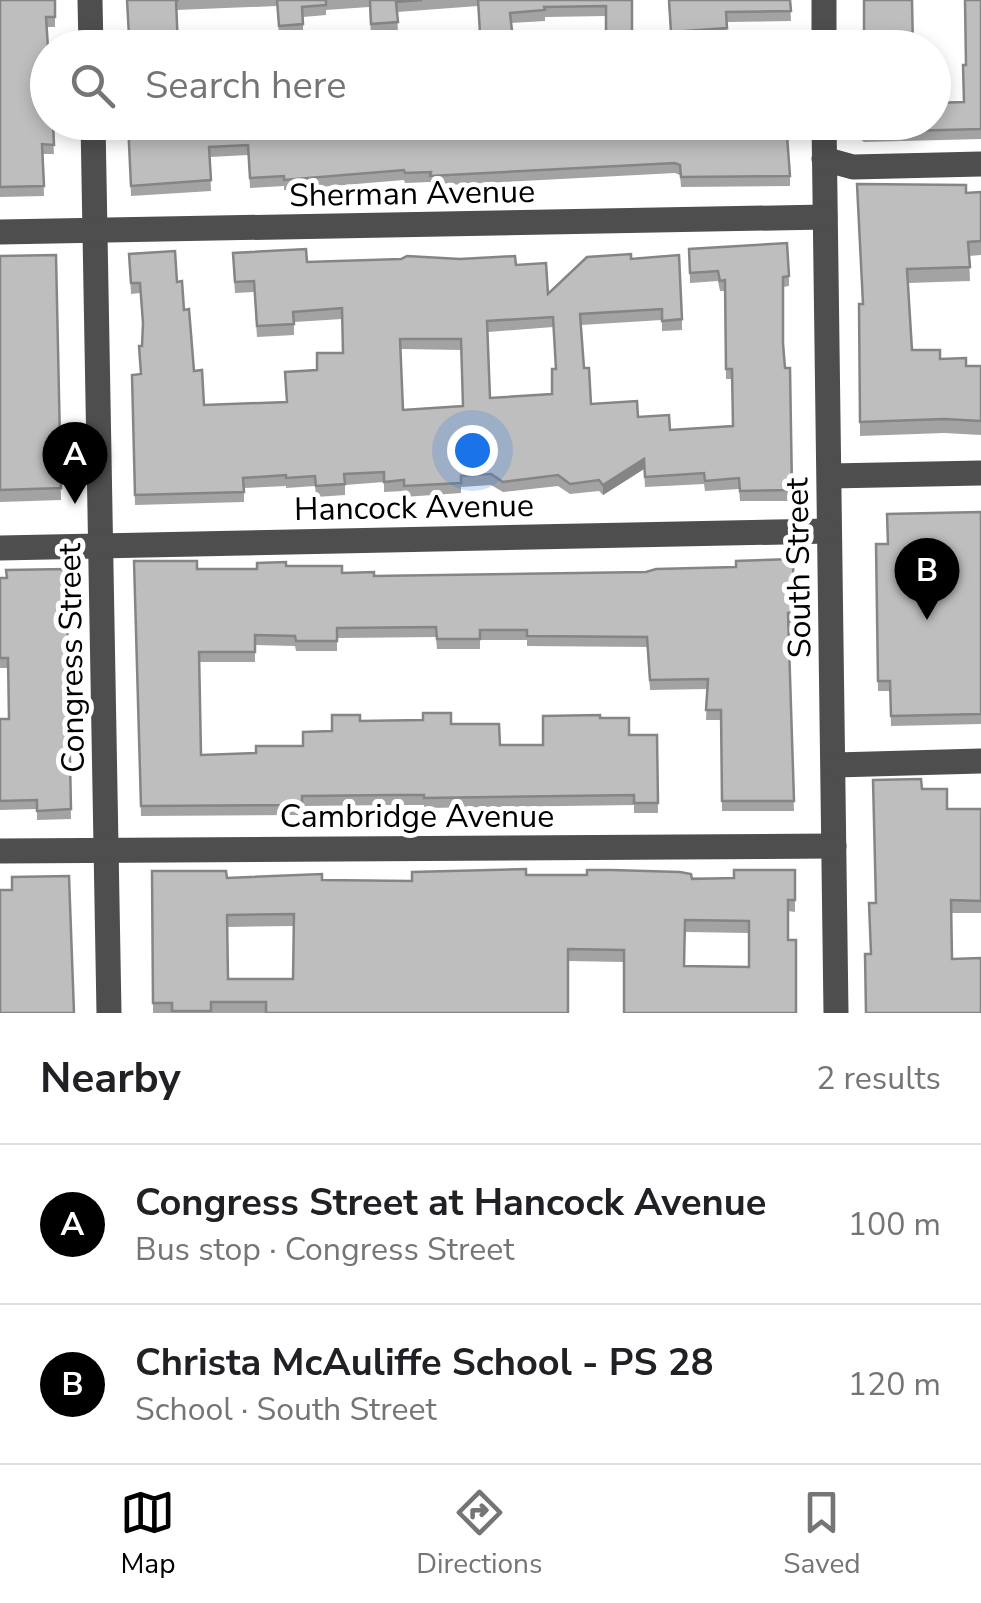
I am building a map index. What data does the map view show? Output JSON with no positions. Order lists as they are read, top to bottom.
{
  "streets": {
    "street": [
      "Sherman Avenue",
      "Hancock Avenue",
      "South Street",
      "Congress Street",
      "Cambridge Avenue"
    ]
  },
  "crossings": [
    ["Sherman Avenue", "South Street"],
    ["Sherman Avenue", "Congress Street"],
    ["Hancock Avenue", "South Street"],
    ["Hancock Avenue", "Congress Street"],
    ["South Street", "Cambridge Avenue"],
    ["Congress Street", "Cambridge Avenue"]
  ],
  "page": {
    "search": "Search here",
    "pins": ["A", "B"],
    "heading": ["Nearby", "2 results"],
    "list": [
      {
        "mark": "A",
        "name": "Congress Street at Hancock Avenue",
        "note": "Bus stop · Congress Street",
        "value": "100 m"
      },
      {
        "mark": "B",
        "name": "Christa McAuliffe School - PS 28",
        "note": "School · South Street",
        "value": "120 m"
      }
    ],
    "nav": ["Map", "Directions", "Saved"]
  }
}
